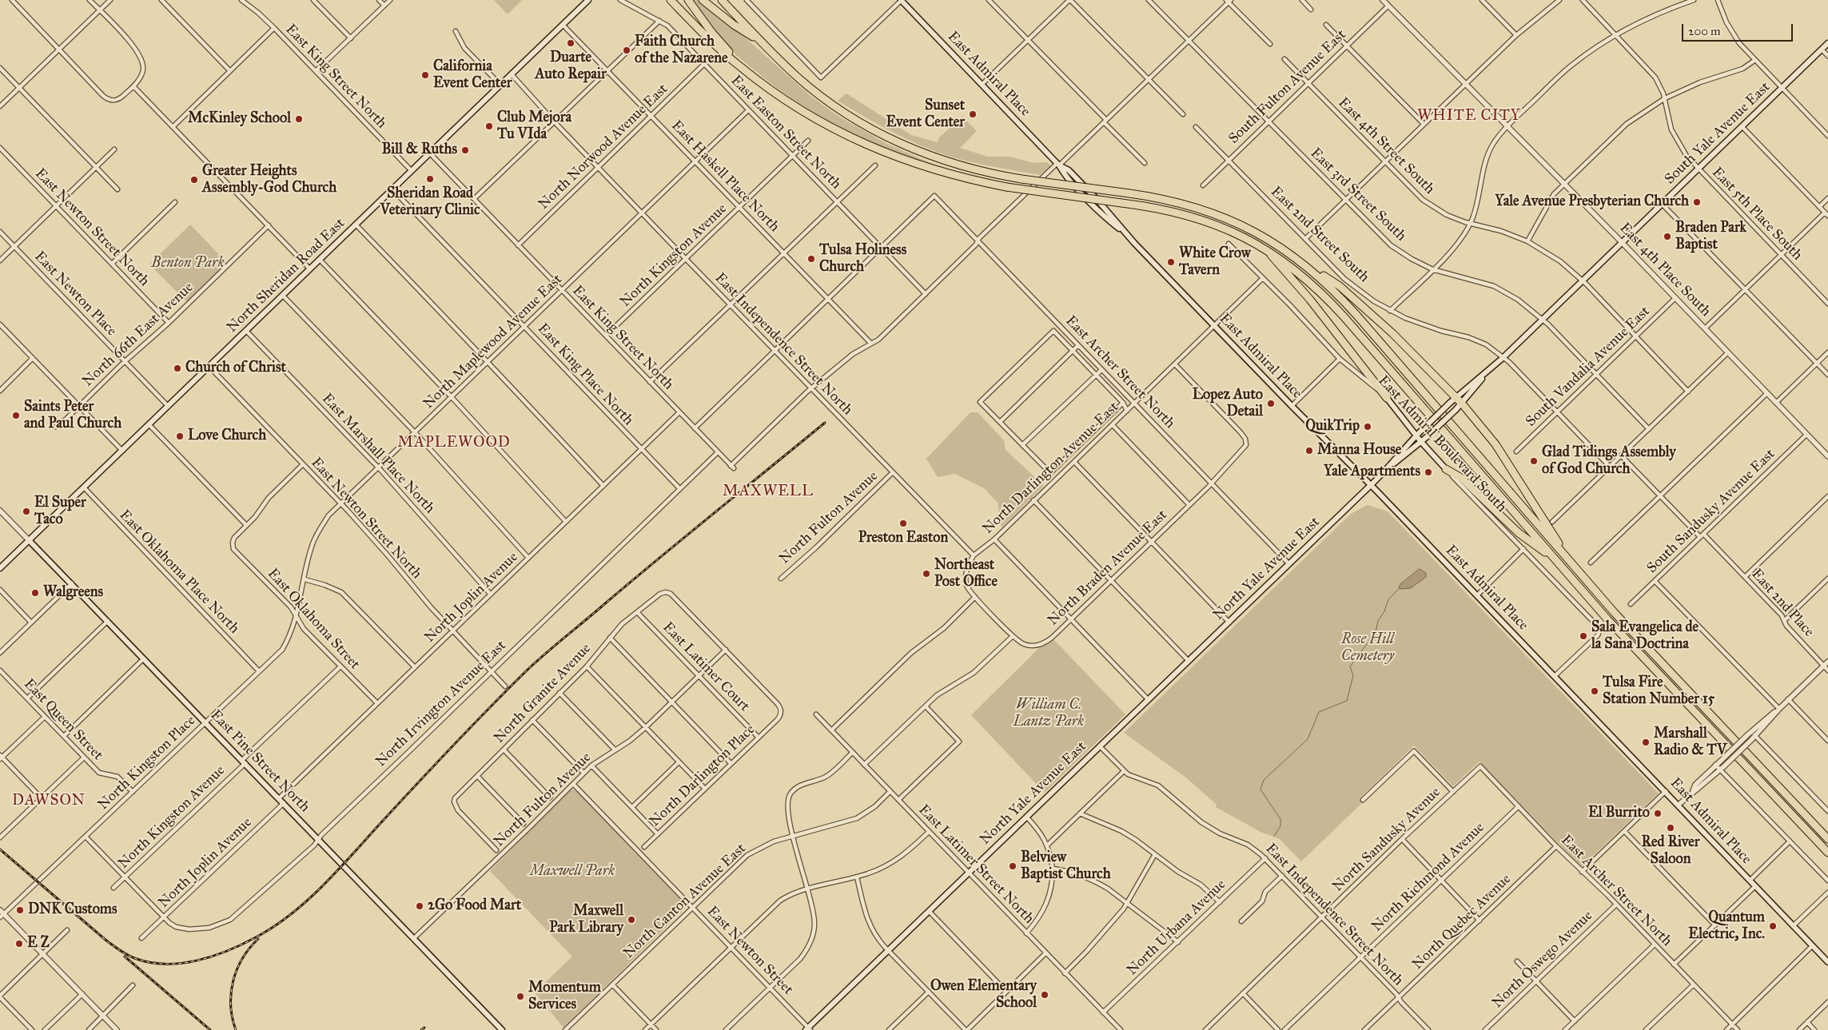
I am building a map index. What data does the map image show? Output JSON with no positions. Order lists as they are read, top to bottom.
{
  "streets": {
    "main road": [
      "East Admiral Place",
      "South Yale Avenue East",
      "North Sheridan Road East",
      "East Admiral Boulevard South",
      "North Yale Avenue East",
      "East Pine Street North"
    ],
    "street": [
      "East King Street North",
      "South Fulton Avenue East",
      "East Easton Street North",
      "East 4th Street South",
      "North Norwood Avenue East",
      "East Haskell Place North",
      "East 3rd Street South",
      "East 5th Place South",
      "East Newton Street North",
      "East 2nd Street South",
      "North Kingston Avenue",
      "East 4th Place South",
      "East Newton Place",
      "North 66th East Avenue",
      "North Maplewood Avenue East",
      "East Independence Street North",
      "South Vandalia Avenue East",
      "East Archer Street North",
      "East King Place North",
      "East Marshall Place North",
      "North Darlington Avenue East",
      "South Sandusky Avenue East",
      "North Fulton Avenue",
      "North Braden Avenue East",
      "East Oklahoma Place North",
      "North Joplin Avenue",
      "East 2nd Place",
      "East Oklahoma Street",
      "East Latimer Court",
      "North Granite Avenue",
      "North Irvington Avenue East",
      "East Queen Street",
      "North Kingston Place",
      "North Darlington Place",
      "North Sandusky Avenue",
      "East Latimer Street North",
      "North Richmond Avenue",
      "North Canton Avenue East",
      "North Quebec Avenue",
      "North Urbana Avenue",
      "East Newton Street",
      "North Oswego Avenue"
    ]
  },
  "crossings": [
    ["East Admiral Place", "East Admiral Boulevard South"],
    ["East Admiral Place", "North Darlington Avenue East"],
    ["East Admiral Place", "North Yale Avenue East"],
    ["East King Street North", "North Norwood Avenue East"],
    ["East King Street North", "North Kingston Avenue"],
    ["East King Street North", "North Sheridan Road East"],
    ["East King Street North", "North Maplewood Avenue East"],
    ["East King Street North", "East Independence Street North"],
    ["East King Street North", "North Joplin Avenue"],
    ["East King Street North", "North Irvington Avenue East"],
    ["South Fulton Avenue East", "East 4th Street South"],
    ["South Fulton Avenue East", "East 3rd Street South"],
    ["South Fulton Avenue East", "East 2nd Street South"],
    ["South Fulton Avenue East", "East 4th Place South"],
    ["East Easton Street North", "North Norwood Avenue East"],
    ["East Easton Street North", "North Kingston Avenue"],
    ["East Easton Street North", "North Maplewood Avenue East"],
    ["East Easton Street North", "East Archer Street North"],
    ["South Yale Avenue East", "East 4th Street South"],
    ["South Yale Avenue East", "East 3rd Street South"],
    ["South Yale Avenue East", "East 5th Place South"],
    ["South Yale Avenue East", "East 2nd Street South"],
    ["South Yale Avenue East", "East 4th Place South"],
    ["South Yale Avenue East", "East Admiral Boulevard South"],
    ["South Yale Avenue East", "North Yale Avenue East"],
    ["East 4th Street South", "South Vandalia Avenue East"],
    ["North Norwood Avenue East", "East Haskell Place North"],
    ["North Norwood Avenue East", "East Independence Street North"],
    ["East Haskell Place North", "North Kingston Avenue"],
    ["East Haskell Place North", "North Sheridan Road East"],
    ["East Haskell Place North", "North Maplewood Avenue East"],
    ["East 3rd Street South", "South Vandalia Avenue East"],
    ["East Newton Street North", "North Sheridan Road East"],
    ["East Newton Street North", "North 66th East Avenue"],
    ["East Newton Street North", "North Maplewood Avenue East"],
    ["East Newton Street North", "North Joplin Avenue"],
    ["East Newton Street North", "North Irvington Avenue East"],
    ["East 2nd Street South", "South Vandalia Avenue East"],
    ["North Kingston Avenue", "East Independence Street North"],
    ["North Kingston Avenue", "East Oklahoma Street"],
    ["North Kingston Avenue", "North Irvington Avenue East"],
    ["North Kingston Avenue", "East Pine Street North"],
    ["East 4th Place South", "South Vandalia Avenue East"],
    ["East 4th Place South", "South Sandusky Avenue East"],
    ["North Sheridan Road East", "East Newton Place"],
    ["North Sheridan Road East", "East Independence Street North"],
    ["North Sheridan Road East", "East King Place North"],
    ["North Sheridan Road East", "East Marshall Place North"],
    ["North Sheridan Road East", "East Oklahoma Place North"],
    ["North Sheridan Road East", "East Pine Street North"],
    ["East Newton Place", "North 66th East Avenue"],
    ["North Maplewood Avenue East", "East Independence Street North"],
    ["North Maplewood Avenue East", "East King Place North"],
    ["North Maplewood Avenue East", "East Marshall Place North"],
    ["North Maplewood Avenue East", "East Oklahoma Street"],
    ["North Maplewood Avenue East", "North Kingston Place"],
    ["East Independence Street North", "North Darlington Avenue East"],
    ["East Independence Street North", "North Fulton Avenue"],
    ["East Independence Street North", "North Yale Avenue East"],
    ["East Independence Street North", "North Sandusky Avenue"],
    ["East Independence Street North", "North Richmond Avenue"],
    ["East Independence Street North", "North Quebec Avenue"],
    ["East Independence Street North", "North Urbana Avenue"],
    ["East Archer Street North", "North Darlington Avenue East"],
    ["East Archer Street North", "North Braden Avenue East"],
    ["East Archer Street North", "North Yale Avenue East"],
    ["East Archer Street North", "North Sandusky Avenue"],
    ["East Archer Street North", "North Richmond Avenue"],
    ["East Archer Street North", "North Quebec Avenue"],
    ["East Archer Street North", "North Oswego Avenue"],
    ["East King Place North", "North Joplin Avenue"],
    ["East King Place North", "North Irvington Avenue East"],
    ["East Admiral Boulevard South", "North Darlington Avenue East"],
    ["East Marshall Place North", "North Joplin Avenue"],
    ["North Darlington Avenue East", "North Braden Avenue East"],
    ["South Sandusky Avenue East", "East 2nd Place"],
    ["North Fulton Avenue", "East Latimer Court"],
    ["North Fulton Avenue", "North Granite Avenue"],
    ["North Fulton Avenue", "East Pine Street North"],
    ["North Fulton Avenue", "North Darlington Place"],
    ["North Fulton Avenue", "East Newton Street"],
    ["North Yale Avenue East", "East Latimer Street North"],
    ["North Yale Avenue East", "East Newton Street"],
    ["East Oklahoma Place North", "North Kingston Place"],
    ["North Joplin Avenue", "East Oklahoma Street"],
    ["North Joplin Avenue", "North Irvington Avenue East"],
    ["North Joplin Avenue", "East Pine Street North"],
    ["East Oklahoma Street", "North Kingston Place"],
    ["East Latimer Court", "North Granite Avenue"],
    ["East Latimer Court", "North Darlington Place"],
    ["North Granite Avenue", "North Darlington Place"],
    ["North Irvington Avenue East", "East Pine Street North"],
    ["North Irvington Avenue East", "North Kingston Place"],
    ["East Queen Street", "North Kingston Place"],
    ["East Pine Street North", "North Kingston Place"],
    ["East Latimer Street North", "North Urbana Avenue"],
    ["North Canton Avenue East", "East Newton Street"]
  ],
  "districts": [
    "WHITE CITY",
    "MAPLEWOOD",
    "MAXWELL",
    "DAWSON"
  ],
  "parks": [
    "Benton Park",
    "Rose Hill Cemetery",
    "William C. Lantz Park",
    "Maxwell Park"
  ],
  "places": [
    "Duarte Auto Repair",
    "Faith Church of the Nazarene",
    "California Event Center",
    "Sunset Event Center",
    "McKinley School",
    "Club Mejora Tu VIda",
    "Bill & Ruths",
    "Sheridan Road Veterinary Clinic",
    "Greater Heights Assembly-God Church",
    "Yale Avenue Presbyterian Church",
    "Braden Park Baptist",
    "Tulsa Holiness Church",
    "White Crow Tavern",
    "Church of Christ",
    "Lopez Auto Detail",
    "Saints Peter and Paul Church",
    "QuikTrip",
    "Love Church",
    "Manna House",
    "Glad Tidings Assembly of God Church",
    "Yale Apartments",
    "El Super Taco",
    "Preston Easton",
    "Northeast Post Office",
    "Walgreens",
    "Sala Evangelica de la Sana Doctrina",
    "Tulsa Fire Station Number 15",
    "Marshall Radio & TV",
    "El Burrito",
    "Red River Saloon",
    "Belview Baptist Church",
    "2Go Food Mart",
    "DNK Customs",
    "Maxwell Park Library",
    "Quantum Electric, Inc.",
    "E Z",
    "Owen Elementary School",
    "Momentum Services"
  ],
  "scale_bar": "200 m"
}
